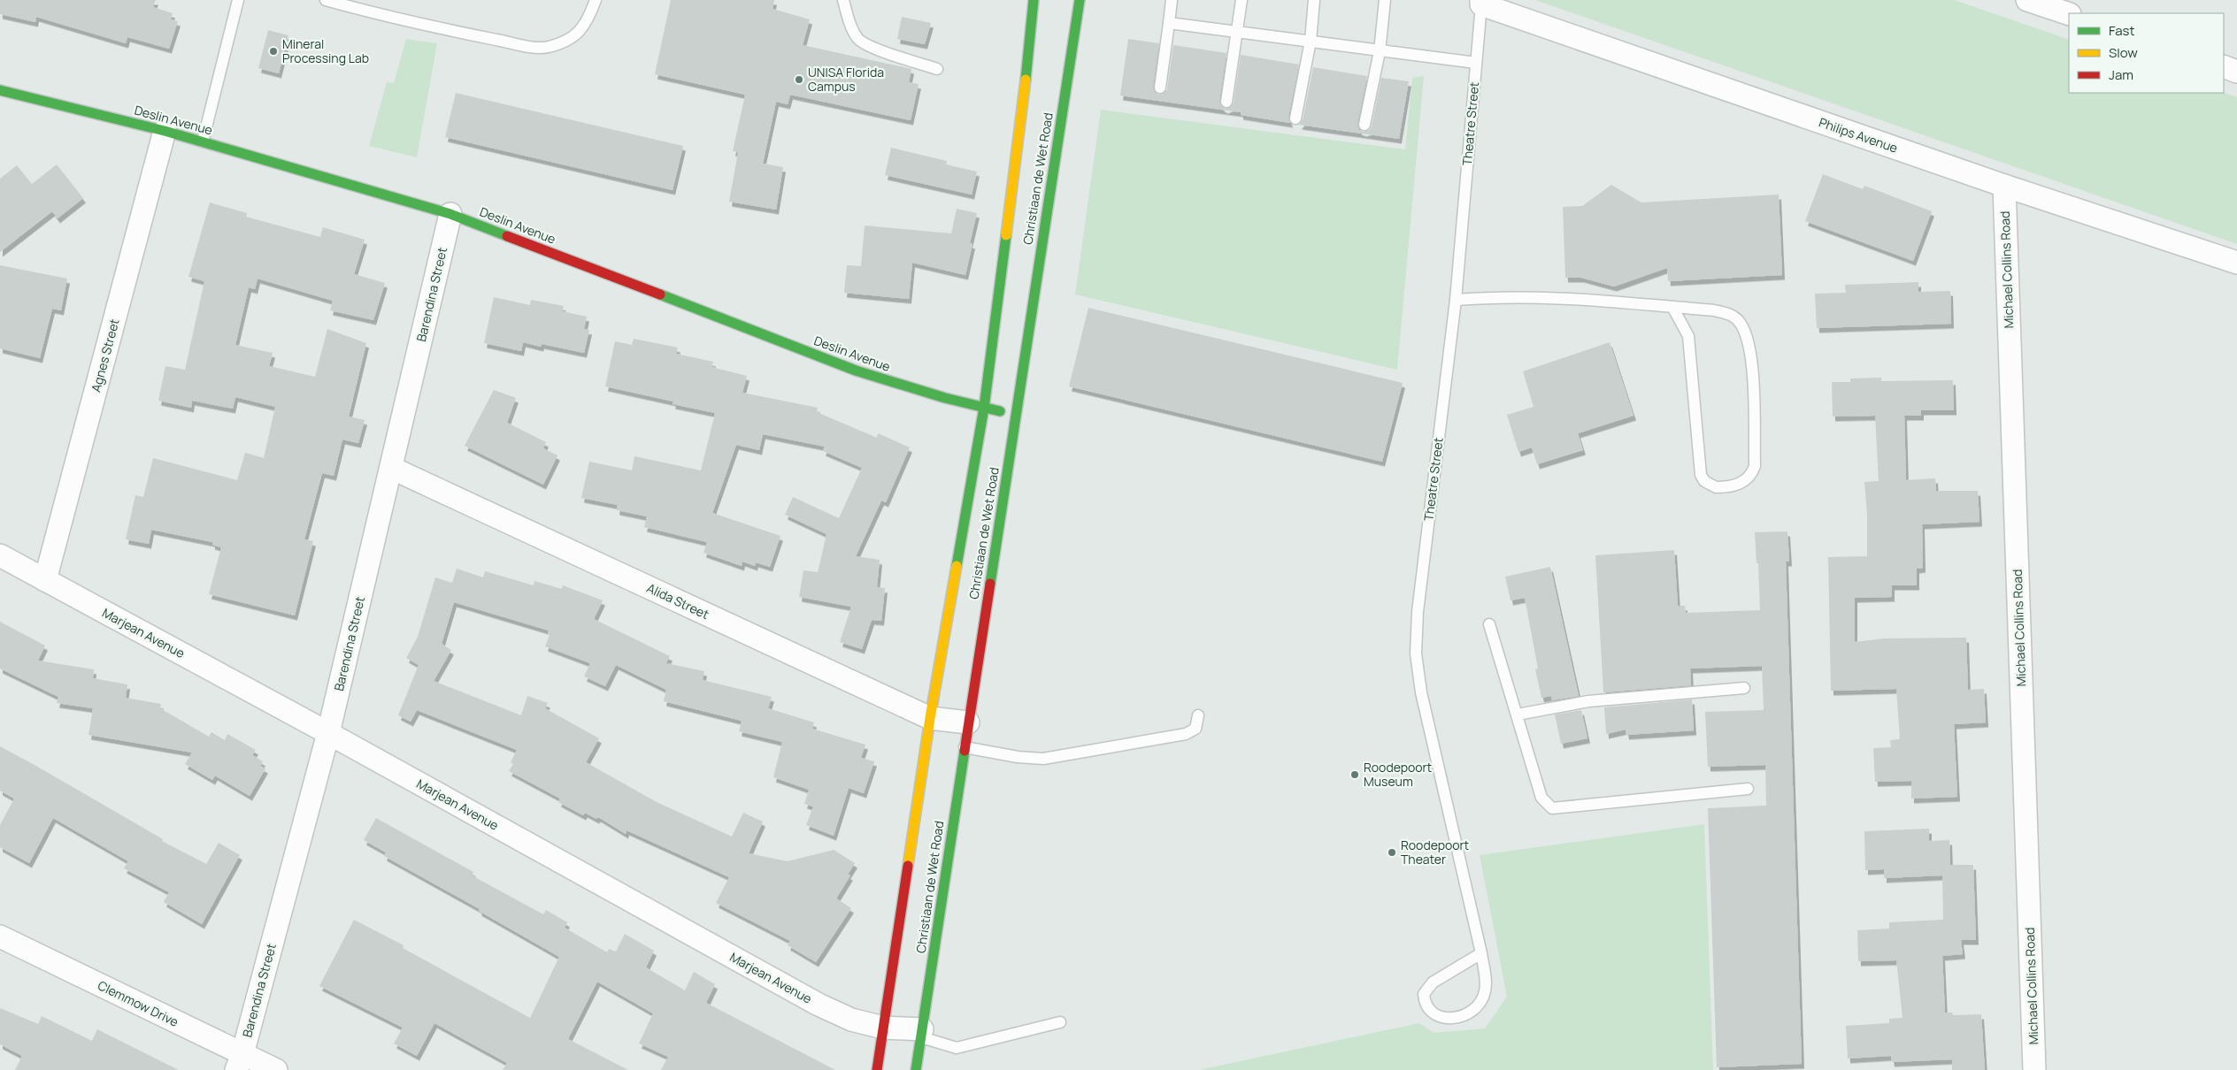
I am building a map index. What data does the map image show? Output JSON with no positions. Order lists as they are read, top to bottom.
{
  "streets": {
    "main road": ["Deslin Avenue", "Christiaan de Wet Road"],
    "street": [
      "Philips Avenue",
      "Michael Collins Road",
      "Barendina Street",
      "Agnes Street",
      "Alida Street",
      "Marjean Avenue",
      "Clemmow Drive"
    ],
    "lane": ["Theatre Street"]
  },
  "crossings": [
    ["Deslin Avenue", "Christiaan de Wet Road"],
    ["Deslin Avenue", "Barendina Street"],
    ["Deslin Avenue", "Agnes Street"],
    ["Theatre Street", "Philips Avenue"],
    ["Philips Avenue", "Michael Collins Road"],
    ["Christiaan de Wet Road", "Alida Street"],
    ["Christiaan de Wet Road", "Marjean Avenue"],
    ["Barendina Street", "Alida Street"],
    ["Barendina Street", "Marjean Avenue"],
    ["Barendina Street", "Clemmow Drive"],
    ["Agnes Street", "Marjean Avenue"]
  ],
  "places": [
    "Mineral Processing Lab",
    "UNISA Florida Campus",
    "Roodepoort Museum",
    "Roodepoort Theater"
  ],
  "legend": ["Fast", "Slow", "Jam"]
}
